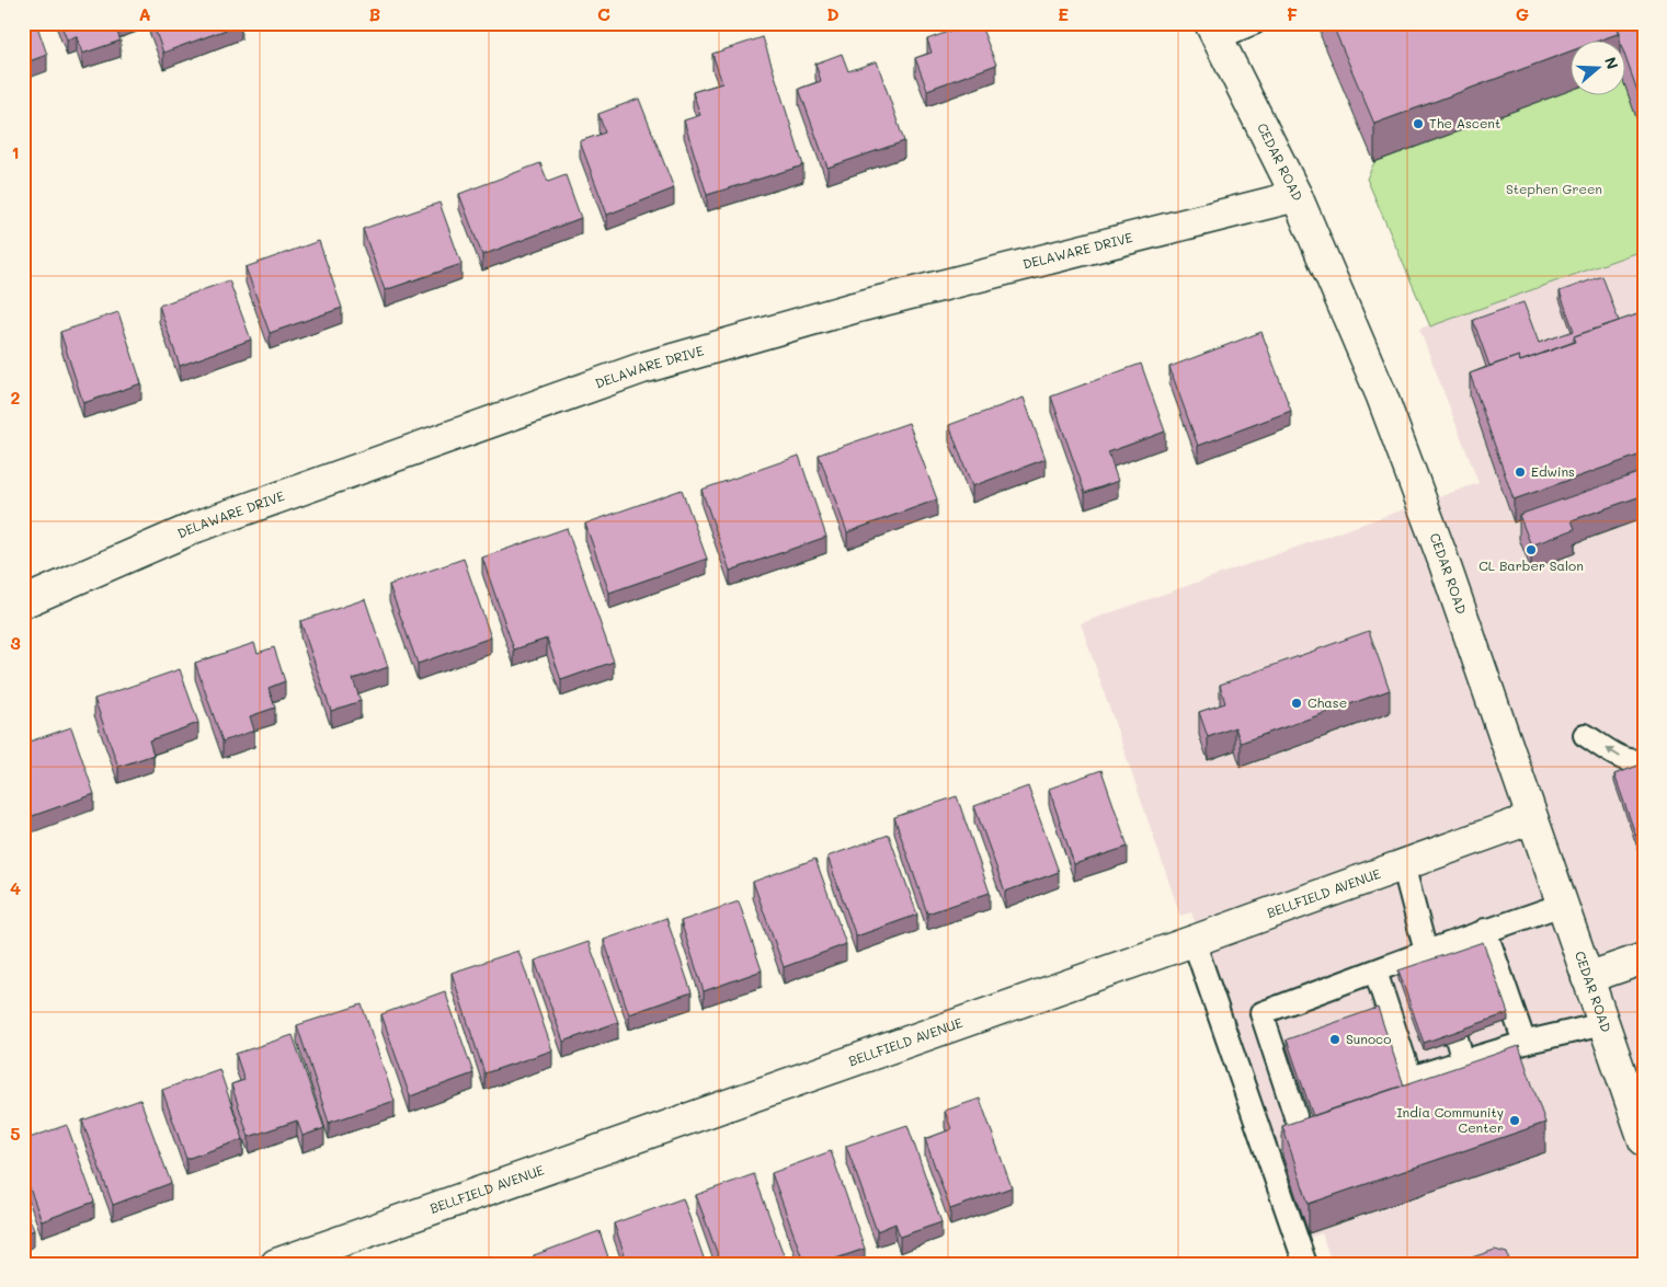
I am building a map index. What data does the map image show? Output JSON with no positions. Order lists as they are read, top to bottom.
{
  "streets": {
    "street": ["CEDAR ROAD", "DELAWARE DRIVE", "BELLFIELD AVENUE"]
  },
  "crossings": [
    ["CEDAR ROAD", "DELAWARE DRIVE"],
    ["CEDAR ROAD", "BELLFIELD AVENUE"]
  ],
  "parks": ["Stephen Green"],
  "places": [
    "The Ascent",
    "Edwins",
    "CL Barber Salon",
    "Chase",
    "Sunoco",
    "India Community Center"
  ],
  "north": "right",
  "grid": {
    "columns": [
      "A",
      "B",
      "C",
      "D",
      "E",
      "F",
      "G"
    ],
    "rows": [
      "1",
      "2",
      "3",
      "4",
      "5"
    ]
  }
}
